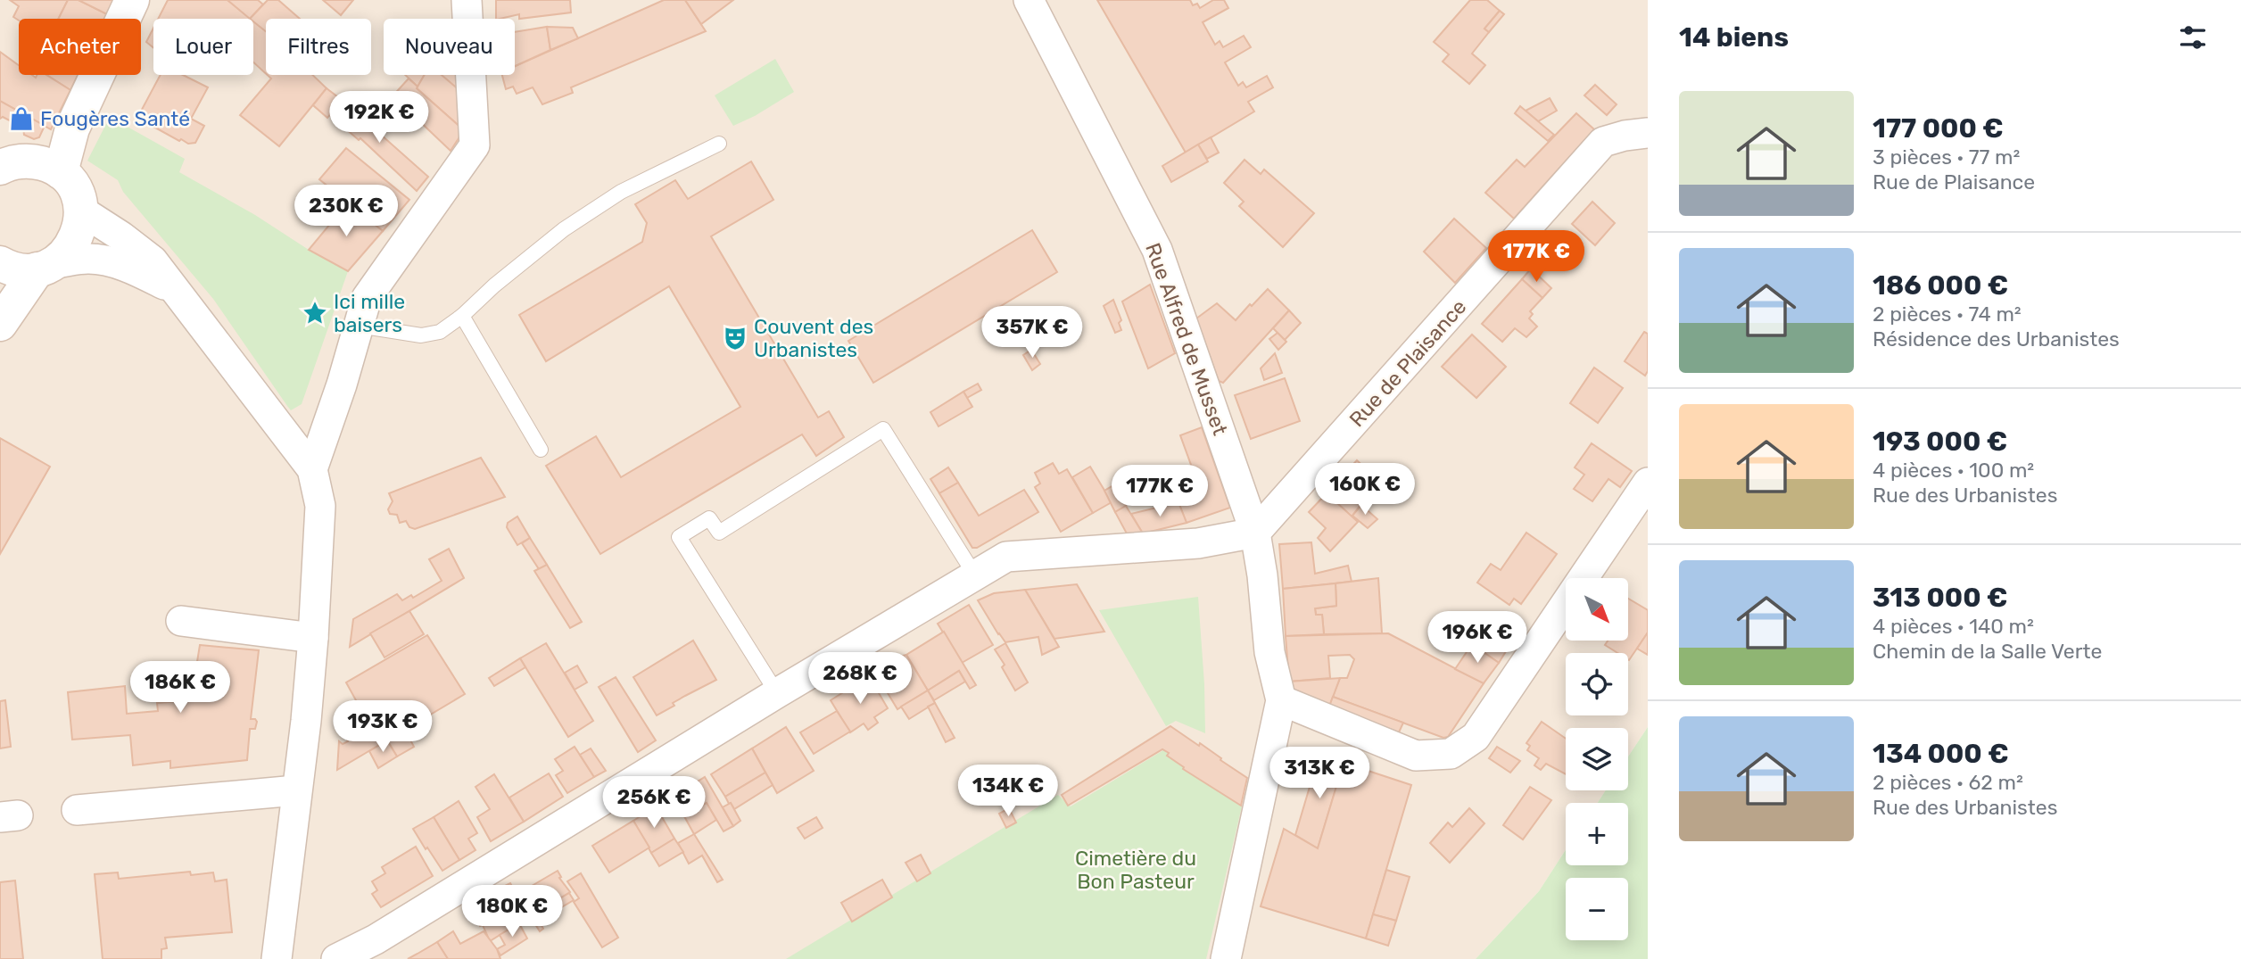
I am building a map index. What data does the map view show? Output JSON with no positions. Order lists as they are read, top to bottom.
{
  "streets": {
    "street": ["Rue Alfred de Musset", "Rue de Plaisance"]
  },
  "crossings": [
    ["Rue Alfred de Musset", "Rue de Plaisance"]
  ],
  "parks": ["Cimetière du Bon Pasteur"],
  "places": {
    "shop": ["Fougères Santé"],
    "place": ["Ici mille baisers"],
    "theatre": ["Couvent des Urbanistes"]
  },
  "north": "bottom right",
  "page": {
    "heading": "14 biens",
    "chip": [
      "Acheter",
      "Louer",
      "Filtres",
      "Nouveau"
    ],
    "list": [
      {
        "name": "177 000 €",
        "note": "3 pièces · 77 m² · Rue de Plaisance"
      },
      {
        "name": "186 000 €",
        "note": "2 pièces · 74 m² · Résidence des Urbanistes"
      },
      {
        "name": "193 000 €",
        "note": "4 pièces · 100 m² · Rue des Urbanistes"
      },
      {
        "name": "313 000 €",
        "note": "4 pièces · 140 m² · Chemin de la Salle Verte"
      },
      {
        "name": "134 000 €",
        "note": "2 pièces · 62 m² · Rue des Urbanistes"
      }
    ],
    "price": [
      "192K €",
      "230K €",
      "177K €",
      "357K €",
      "160K €",
      "177K €",
      "196K €",
      "268K €",
      "186K €",
      "193K €",
      "313K €",
      "134K €",
      "256K €",
      "180K €"
    ],
    "map_buttons": ["+", "−"]
  }
}
